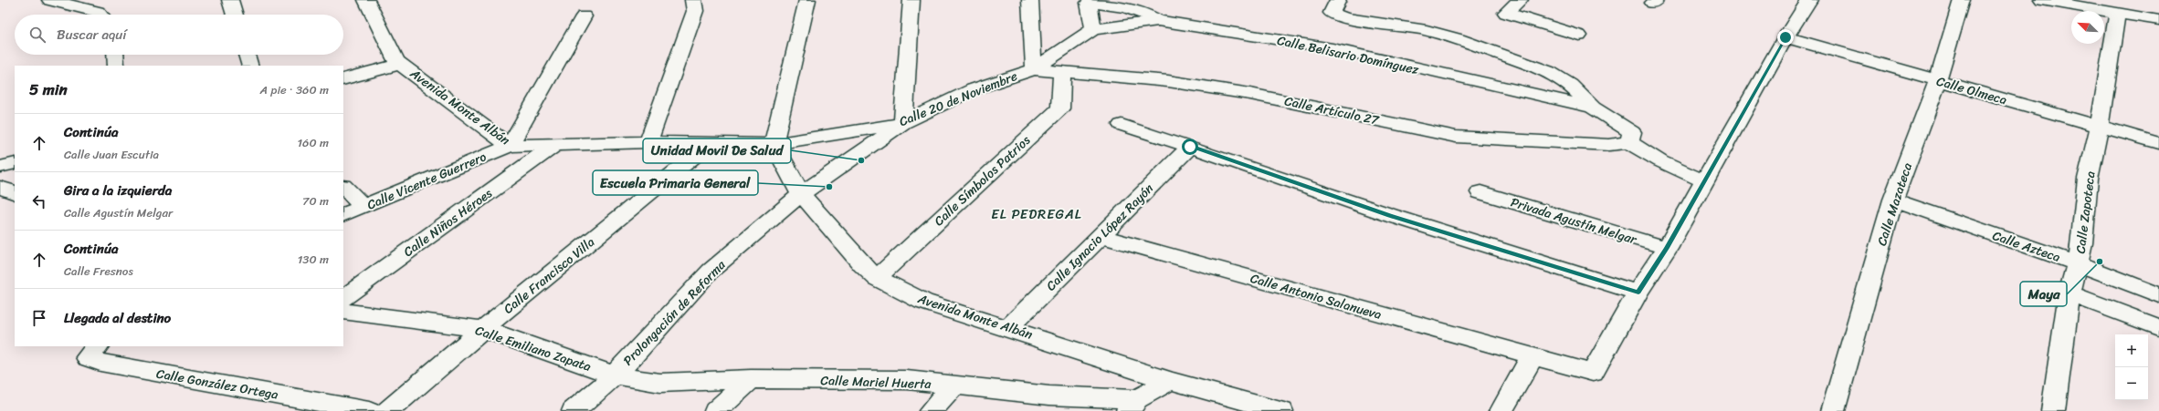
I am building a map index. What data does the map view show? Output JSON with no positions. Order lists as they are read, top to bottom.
{
  "streets": {
    "street": [
      "Calle Belisario Domínguez",
      "Calle Olmeca",
      "Calle 20 de Noviembre",
      "Avenida Monte Albán",
      "Calle Artículo 27",
      "Calle Vicente Guerrero",
      "Calle Símbolos Patrios",
      "Calle Mazateca",
      "Calle Zapoteca",
      "Privada Agustín Melgar",
      "Calle Niños Héroes",
      "Calle Ignacio López Rayón",
      "Calle Azteca",
      "Calle Francisco Villa",
      "Calle Antonio Salanueva",
      "Prolongación de Reforma",
      "Calle Emiliano Zapata",
      "Calle Mariel Huerta",
      "Calle González Ortega"
    ]
  },
  "crossings": [
    ["Calle Belisario Domínguez", "Calle 20 de Noviembre"],
    ["Calle Belisario Domínguez", "Calle Artículo 27"],
    ["Calle Olmeca", "Calle Mazateca"],
    ["Calle Olmeca", "Calle Zapoteca"],
    ["Calle 20 de Noviembre", "Avenida Monte Albán"],
    ["Calle 20 de Noviembre", "Calle Artículo 27"],
    ["Calle 20 de Noviembre", "Prolongación de Reforma"],
    ["Avenida Monte Albán", "Calle Vicente Guerrero"],
    ["Avenida Monte Albán", "Calle Símbolos Patrios"],
    ["Avenida Monte Albán", "Calle Niños Héroes"],
    ["Avenida Monte Albán", "Calle Ignacio López Rayón"],
    ["Avenida Monte Albán", "Calle Francisco Villa"],
    ["Avenida Monte Albán", "Prolongación de Reforma"],
    ["Calle Artículo 27", "Calle Símbolos Patrios"],
    ["Calle Mazateca", "Calle Azteca"],
    ["Calle Zapoteca", "Calle Azteca"],
    ["Calle Ignacio López Rayón", "Calle Antonio Salanueva"],
    ["Calle Francisco Villa", "Calle Emiliano Zapata"],
    ["Prolongación de Reforma", "Calle Emiliano Zapata"],
    ["Prolongación de Reforma", "Calle Mariel Huerta"],
    ["Calle Emiliano Zapata", "Calle Mariel Huerta"]
  ],
  "districts": ["EL PEDREGAL"],
  "places": ["Unidad Movil De Salud", "Escuela Primaria General", "Maya"],
  "north": "top left",
  "page": {
    "search": "Buscar aquí",
    "heading": ["5 min", "A pie · 360 m"],
    "list": [
      ["Continúa", "Calle Juan Escutia", "160 m"],
      ["Gira a la izquierda", "Calle Agustín Melgar", "70 m"],
      ["Continúa", "Calle Fresnos", "130 m"],
      "Llegada al destino"
    ],
    "map_buttons": ["+", "−"]
  }
}
